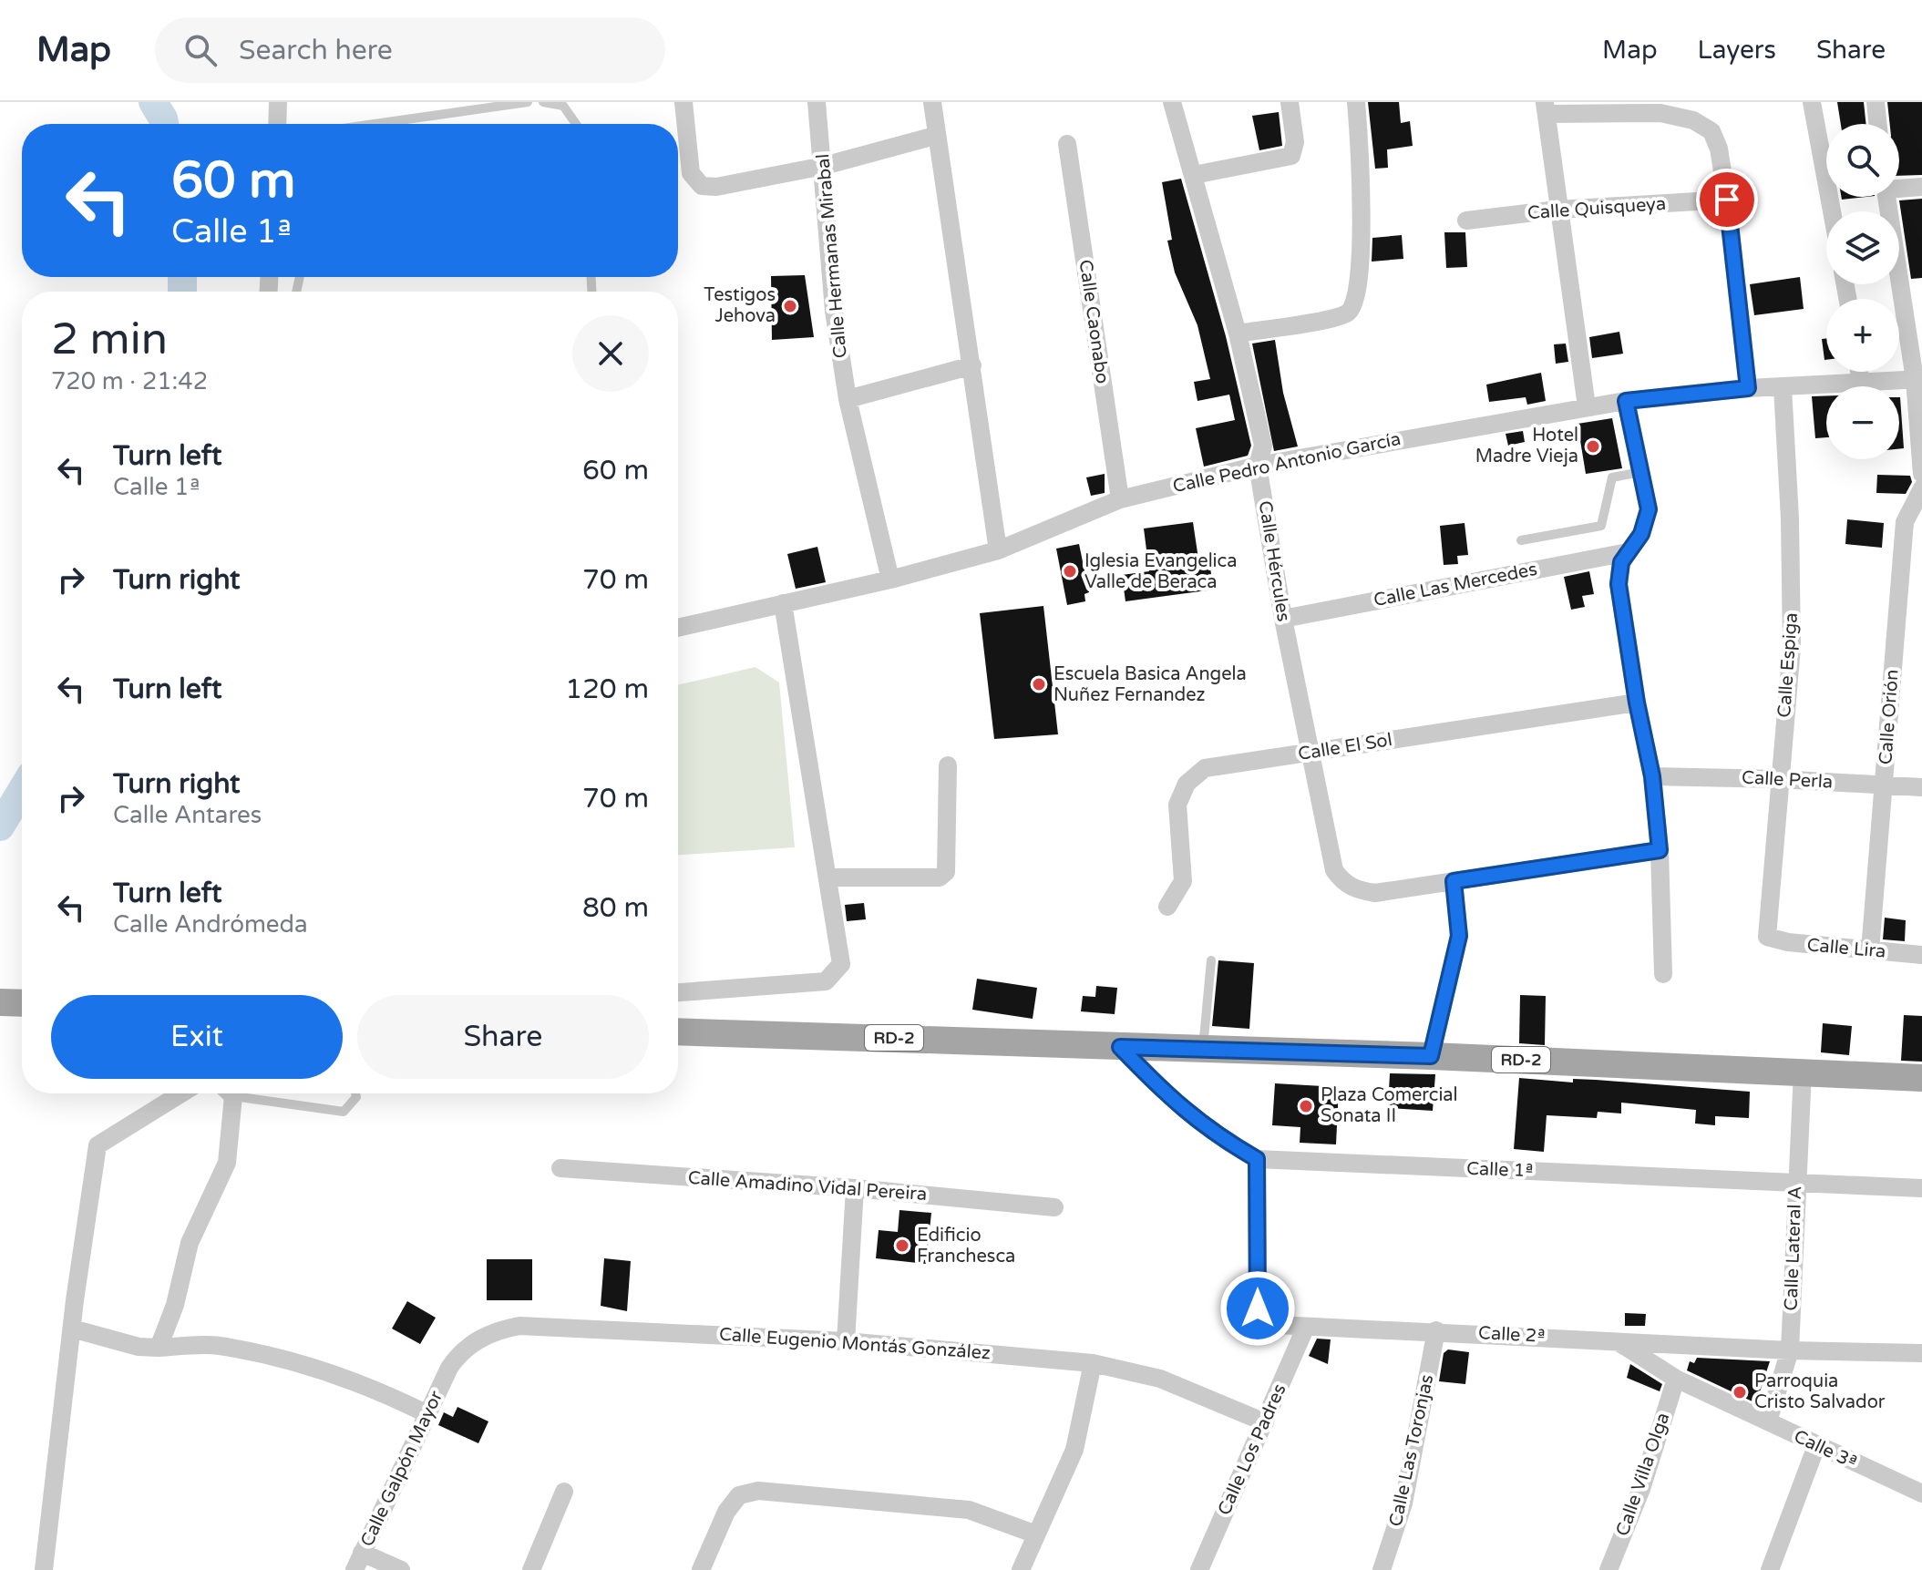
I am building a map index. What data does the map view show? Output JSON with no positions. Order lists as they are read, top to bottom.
{
  "streets": {
    "main road": ["RD-2"],
    "street": [
      "Calle Quisqueya",
      "Calle Hermanas Mirabal",
      "Calle Caonabo",
      "Calle Pedro Antonio García",
      "Calle Hércules",
      "Calle Las Mercedes",
      "Calle Espiga",
      "Calle Orión",
      "Calle El Sol",
      "Calle Perla",
      "Calle Lira",
      "Calle 1ª",
      "Calle Amadino Vidal Pereira",
      "Calle Lateral A",
      "Calle 2ª",
      "Calle Eugenio Montás González",
      "Calle Los Padres",
      "Calle 3ª",
      "Calle Las Toronjas",
      "Calle Galpón Mayor",
      "Calle Villa Olga"
    ]
  },
  "crossings": [
    ["Calle Hermanas Mirabal", "Calle Pedro Antonio García"],
    ["Calle Caonabo", "Calle Pedro Antonio García"],
    ["Calle Pedro Antonio García", "Calle Hércules"],
    ["Calle Pedro Antonio García", "Calle Espiga"],
    ["Calle Hércules", "Calle Las Mercedes"],
    ["Calle Hércules", "Calle El Sol"],
    ["Calle Espiga", "Calle Perla"],
    ["Calle Espiga", "Calle Lira"],
    ["Calle Orión", "Calle Perla"],
    ["Calle Orión", "Calle Lira"],
    ["RD-2", "Calle 1ª"],
    ["RD-2", "Calle Lateral A"],
    ["Calle 1ª", "Calle Lateral A"],
    ["Calle 1ª", "Calle 2ª"],
    ["Calle Lateral A", "Calle 2ª"],
    ["Calle Lateral A", "Calle 3ª"],
    ["Calle 2ª", "Calle Los Padres"],
    ["Calle 2ª", "Calle 3ª"],
    ["Calle 2ª", "Calle Las Toronjas"],
    ["Calle Eugenio Montás González", "Calle Los Padres"],
    ["Calle Eugenio Montás González", "Calle Galpón Mayor"],
    ["Calle 3ª", "Calle Villa Olga"]
  ],
  "places": [
    "Testigos Jehova",
    "Hotel Madre Vieja",
    "Iglesia Evangelica Valle de Beraca",
    "Escuela Basica Angela Nuñez Fernandez",
    "Plaza Comercial Sonata II",
    "Edificio Franchesca",
    "Parroquia Cristo Salvador"
  ],
  "page": {
    "header": "Map",
    "search": "Search here",
    "nav": ["Map", "Layers", "Share"],
    "map_buttons": ["+", "−"],
    "turn": ["60 m", "Calle 1ª"],
    "heading": ["2 min", "720 m · 21:42"],
    "list": [
      {
        "name": "Turn left",
        "note": "Calle 1ª",
        "value": "60 m"
      },
      {
        "name": "Turn right",
        "value": "70 m"
      },
      {
        "name": "Turn left",
        "value": "120 m"
      },
      {
        "name": "Turn right",
        "note": "Calle Antares",
        "value": "70 m"
      },
      {
        "name": "Turn left",
        "note": "Calle Andrómeda",
        "value": "80 m"
      }
    ],
    "buttons": ["Exit", "Share"]
  }
}
